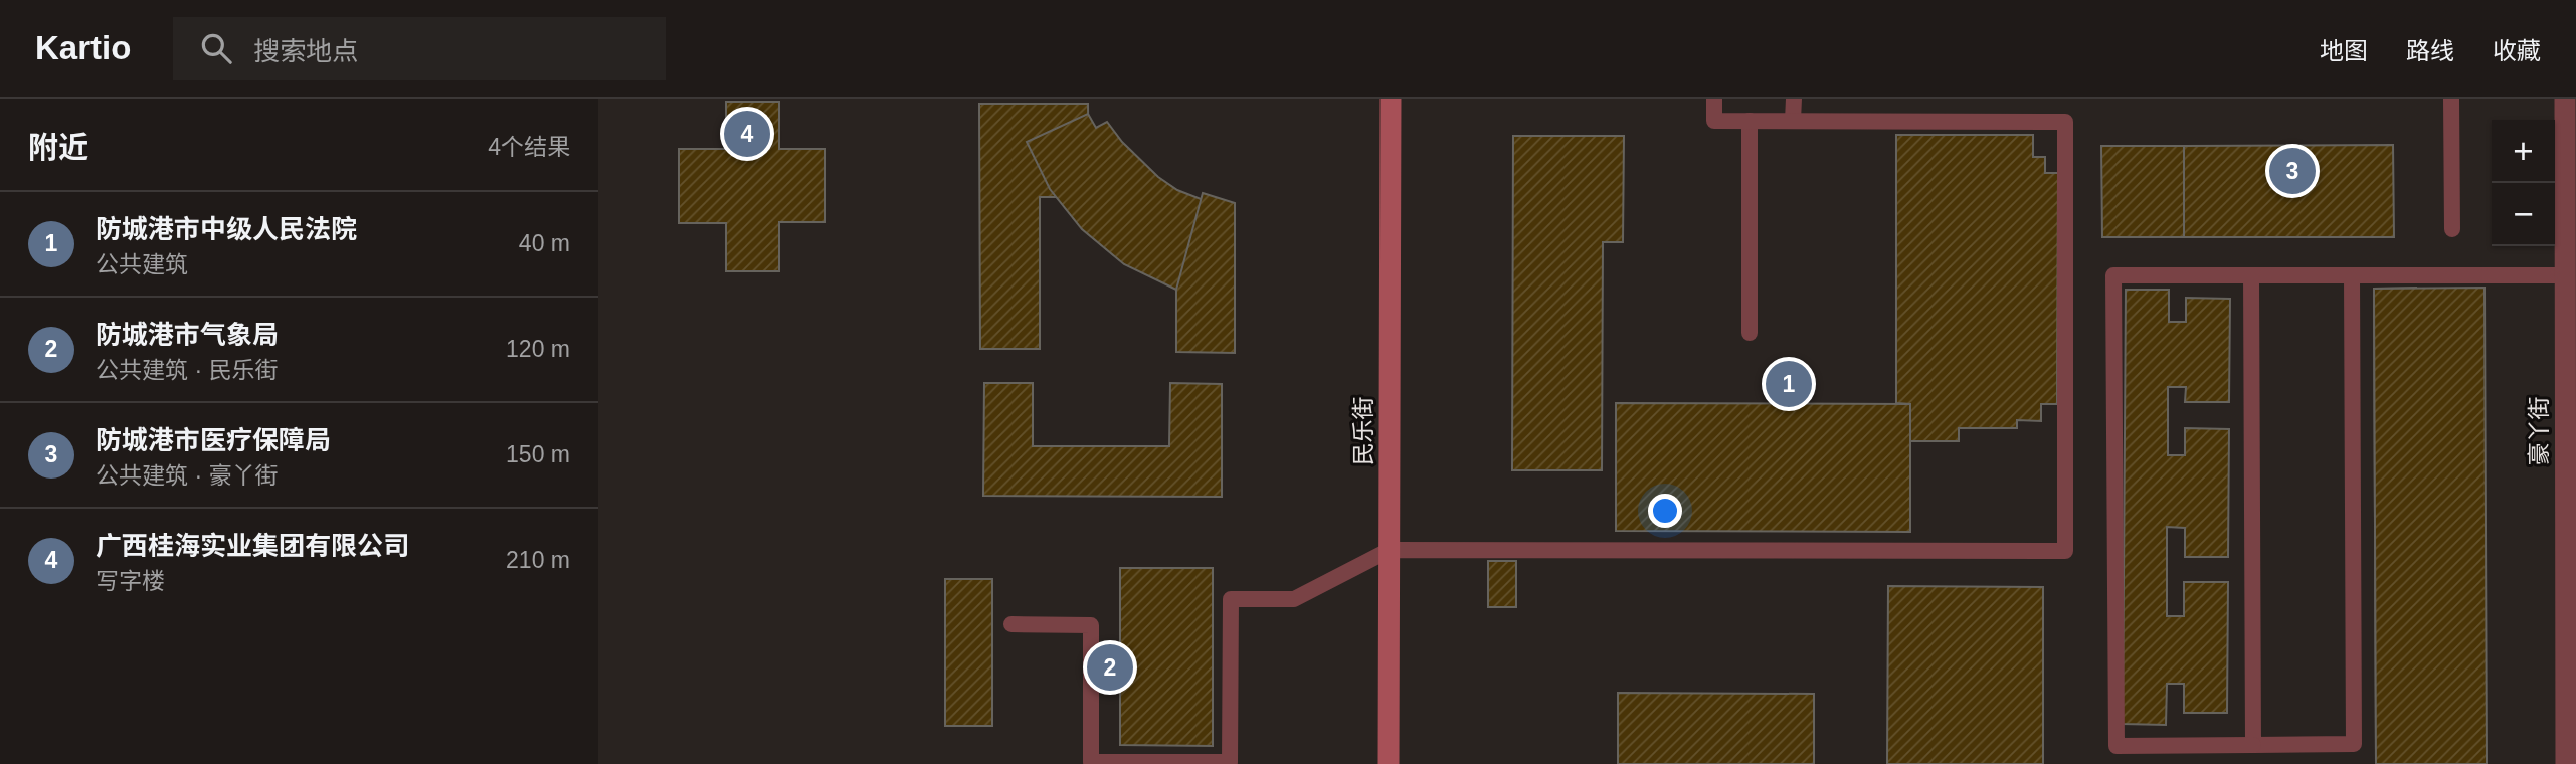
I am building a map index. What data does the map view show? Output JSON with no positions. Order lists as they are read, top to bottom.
{
  "streets": {
    "street": ["民乐街", "豪丫街"]
  },
  "page": {
    "header": "Kartio",
    "search": "搜索地点",
    "nav": ["地图", "路线", "收藏"],
    "heading": ["附近", "4个结果"],
    "pins": [
      "4",
      "3",
      "1",
      "2"
    ],
    "map_buttons": ["+", "−"],
    "list": [
      {
        "mark": "1",
        "name": "防城港市中级人民法院",
        "note": "公共建筑",
        "value": "40 m"
      },
      {
        "mark": "2",
        "name": "防城港市气象局",
        "note": "公共建筑 · 民乐街",
        "value": "120 m"
      },
      {
        "mark": "3",
        "name": "防城港市医疗保障局",
        "note": "公共建筑 · 豪丫街",
        "value": "150 m"
      },
      {
        "mark": "4",
        "name": "广西桂海实业集团有限公司",
        "note": "写字楼",
        "value": "210 m"
      }
    ]
  }
}
